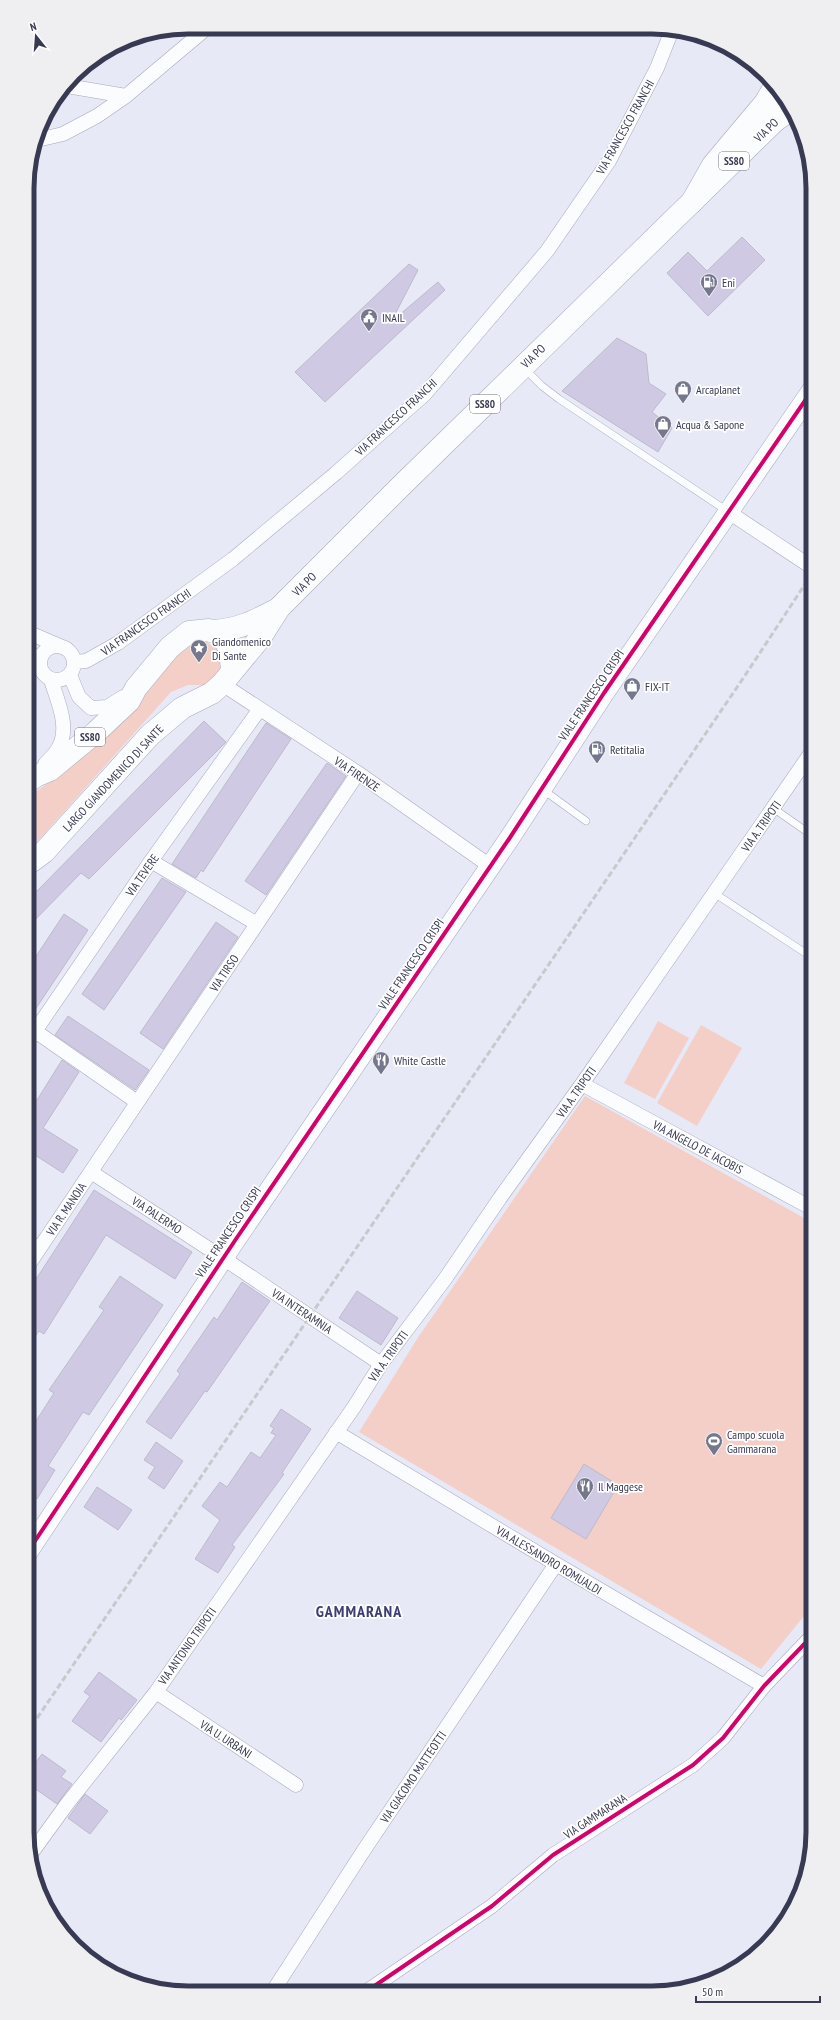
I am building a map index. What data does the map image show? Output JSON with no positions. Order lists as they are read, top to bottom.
{
  "streets": {
    "main road": ["VIA PO", "SS80", "LARGO GIANDOMENICO DI SANTE"],
    "street": [
      "VIA FRANCESCO FRANCHI",
      "VIALE FRANCESCO CRISPI",
      "VIA FIRENZE",
      "VIA A. TRIPOTI",
      "VIA TEVERE",
      "VIA TIRSO",
      "VIA ANGELO DE IACOBIS",
      "VIA R. MANOIA",
      "VIA PALERMO",
      "VIA INTERAMNIA",
      "VIA ALESSANDRO ROMUALDI",
      "VIA ANTONIO TRIPOTI",
      "VIA U. URBANI",
      "VIA GIACOMO MATTEOTTI",
      "VIA GAMMARANA"
    ]
  },
  "crossings": [
    ["VIA PO", "SS80"],
    ["VIA PO", "VIA FIRENZE"],
    ["VIA PO", "LARGO GIANDOMENICO DI SANTE"],
    ["VIALE FRANCESCO CRISPI", "VIA FIRENZE"],
    ["VIALE FRANCESCO CRISPI", "VIA PALERMO"],
    ["VIALE FRANCESCO CRISPI", "VIA INTERAMNIA"],
    ["VIA FIRENZE", "LARGO GIANDOMENICO DI SANTE"],
    ["VIA FIRENZE", "VIA TEVERE"],
    ["VIA FIRENZE", "VIA TIRSO"],
    ["VIA A. TRIPOTI", "VIA ANGELO DE IACOBIS"],
    ["VIA A. TRIPOTI", "VIA INTERAMNIA"],
    ["VIA A. TRIPOTI", "VIA ALESSANDRO ROMUALDI"],
    ["VIA A. TRIPOTI", "VIA ANTONIO TRIPOTI"],
    ["VIA TIRSO", "VIA R. MANOIA"],
    ["VIA TIRSO", "VIA PALERMO"],
    ["VIA R. MANOIA", "VIA PALERMO"],
    ["VIA PALERMO", "VIA INTERAMNIA"],
    ["VIA ALESSANDRO ROMUALDI", "VIA ANTONIO TRIPOTI"],
    ["VIA ALESSANDRO ROMUALDI", "VIA GIACOMO MATTEOTTI"],
    ["VIA ALESSANDRO ROMUALDI", "VIA GAMMARANA"],
    ["VIA ANTONIO TRIPOTI", "VIA U. URBANI"]
  ],
  "districts": ["GAMMARANA"],
  "places": {
    "fuel station": ["Eni", "Retitalia"],
    "public building": ["INAIL"],
    "shop": ["Arcaplanet", "Acqua & Sapone", "FIX-IT"],
    "place": ["Giandomenico Di Sante"],
    "restaurant": ["White Castle", "Il Maggese"],
    "sports": ["Campo scuola Gammarana"]
  },
  "scale_bar": "50 m",
  "north": "top"
}
